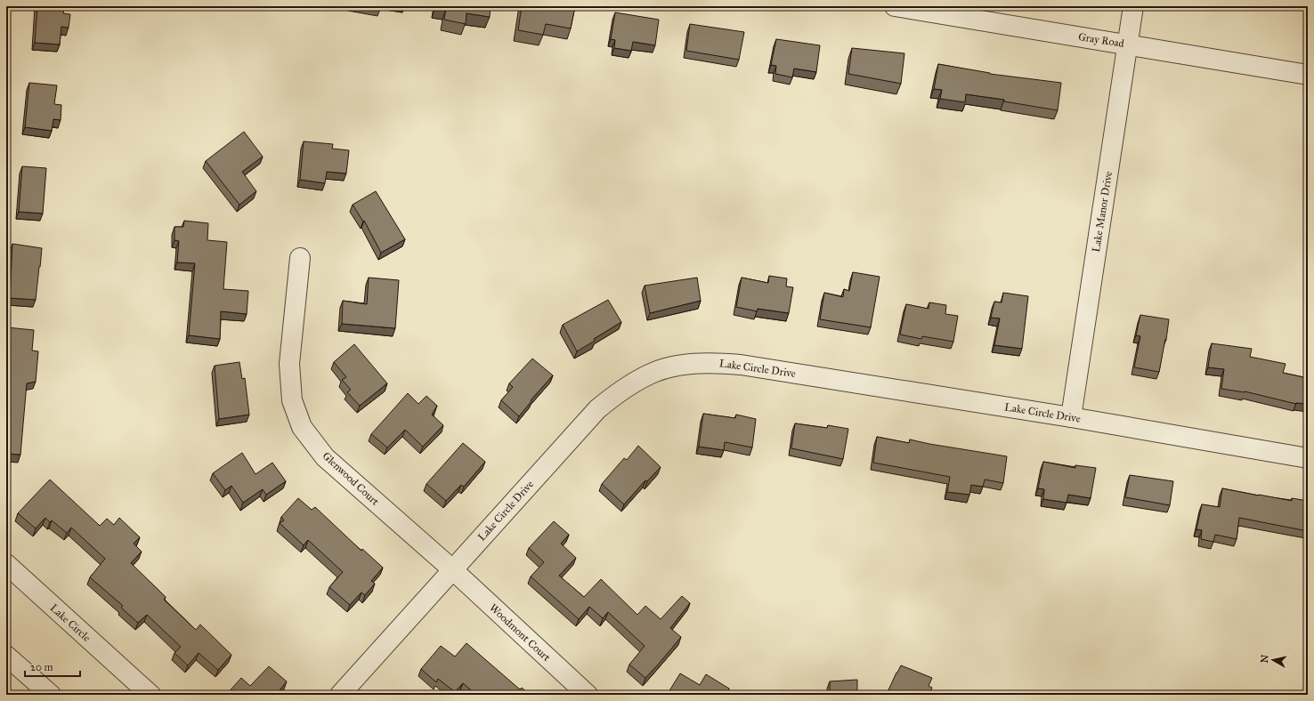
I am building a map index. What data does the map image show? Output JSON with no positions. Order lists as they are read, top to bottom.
{
  "streets": {
    "street": [
      "Gray Road",
      "Lake Manor Drive",
      "Lake Circle Drive",
      "Glenwood Court",
      "Lake Circle",
      "Woodmont Court"
    ]
  },
  "crossings": [
    ["Gray Road", "Lake Manor Drive"],
    ["Lake Manor Drive", "Lake Circle Drive"],
    ["Lake Circle Drive", "Glenwood Court"],
    ["Lake Circle Drive", "Woodmont Court"],
    ["Glenwood Court", "Woodmont Court"]
  ],
  "scale_bar": "20 m",
  "north": "left"
}
